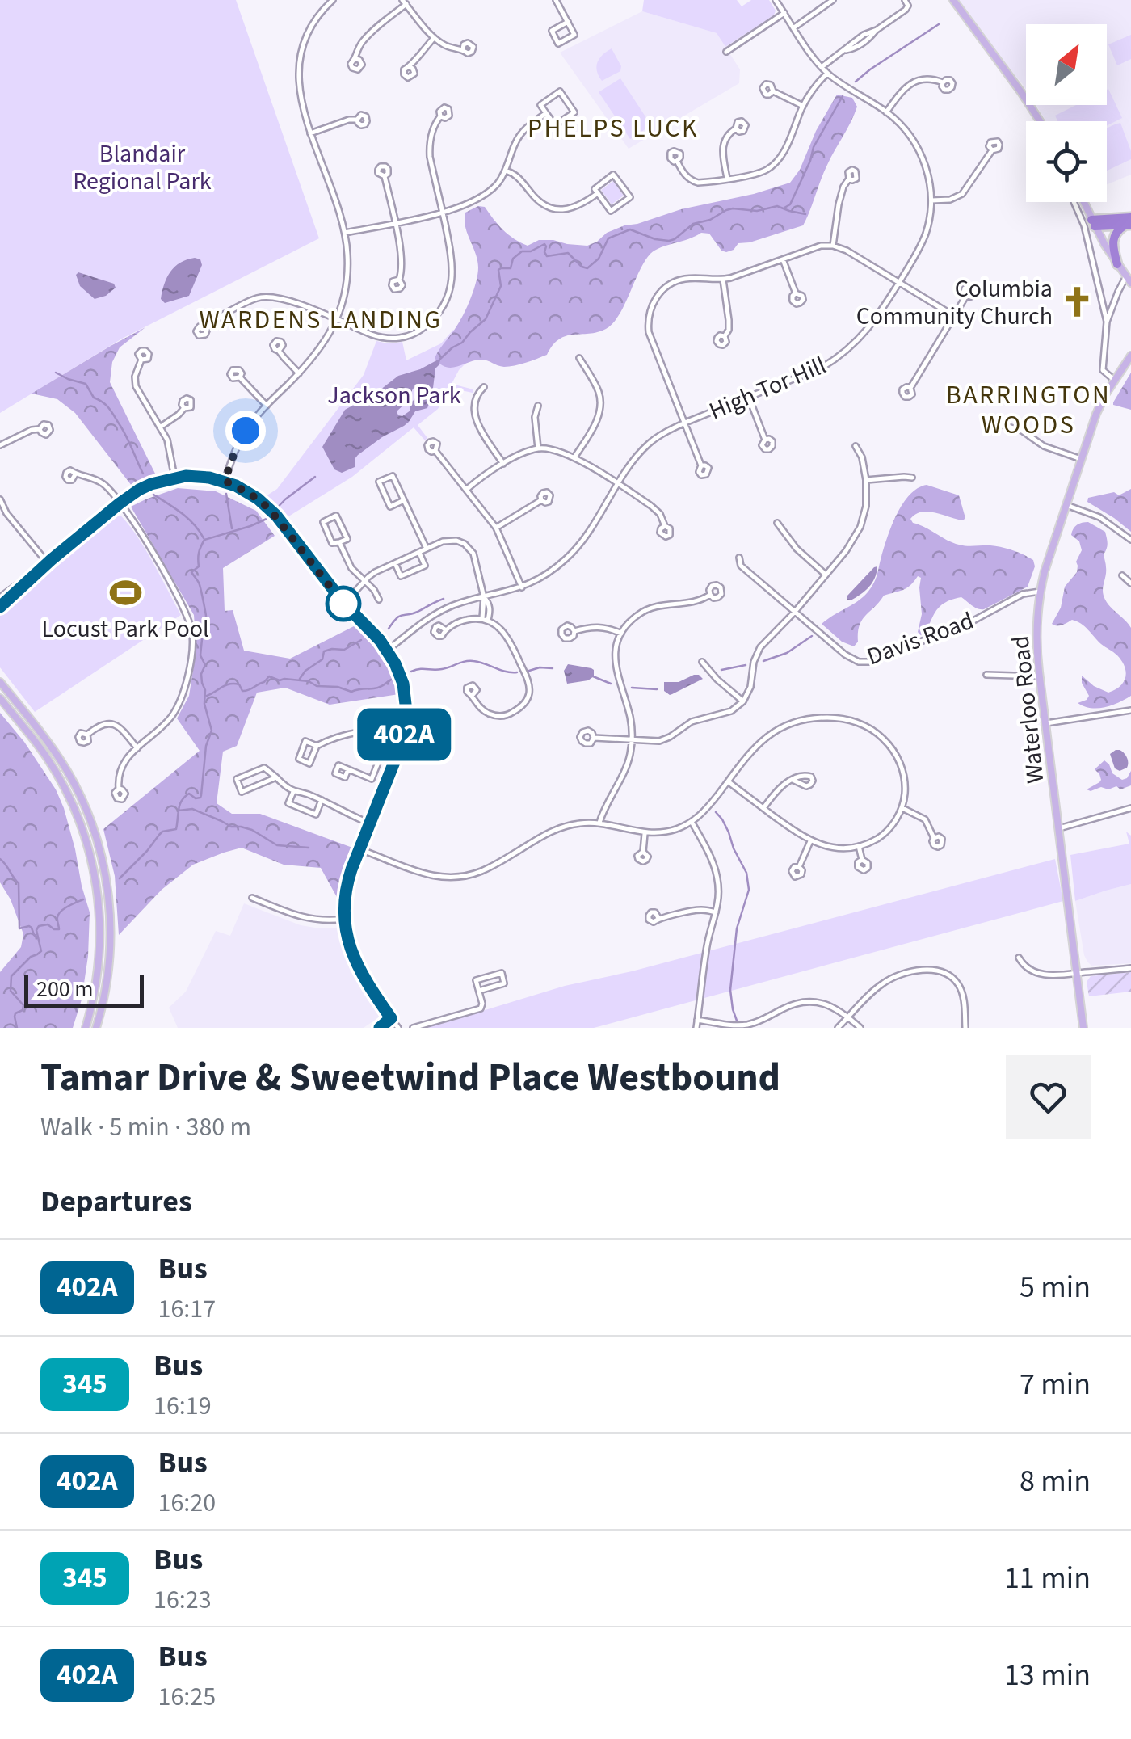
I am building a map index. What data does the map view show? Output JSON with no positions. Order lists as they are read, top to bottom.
{
  "streets": {
    "main road": ["Waterloo Road"],
    "street": ["High Tor Hill", "Davis Road"]
  },
  "crossings": [
    ["Davis Road", "Waterloo Road"]
  ],
  "districts": ["PHELPS LUCK", "WARDENS LANDING", "BARRINGTON WOODS"],
  "parks": ["Blandair Regional Park", "Jackson Park"],
  "places": {
    "church": ["Columbia Community Church"],
    "sports": ["Locust Park Pool"]
  },
  "lines": ["bus line 402A"],
  "scale_bar": "200 m",
  "north": "top right",
  "page": {
    "on_map": "402A",
    "scale": "200 m",
    "heading": [
      ["Tamar Drive & Sweetwind Place Westbound", "Walk · 5 min · 380 m"],
      "Departures"
    ],
    "list": [
      {
        "mark": "402A",
        "name": "Bus",
        "note": "16:17",
        "value": "5 min"
      },
      {
        "mark": "345",
        "name": "Bus",
        "note": "16:19",
        "value": "7 min"
      },
      {
        "mark": "402A",
        "name": "Bus",
        "note": "16:20",
        "value": "8 min"
      },
      {
        "mark": "345",
        "name": "Bus",
        "note": "16:23",
        "value": "11 min"
      },
      {
        "mark": "402A",
        "name": "Bus",
        "note": "16:25",
        "value": "13 min"
      }
    ]
  }
}
